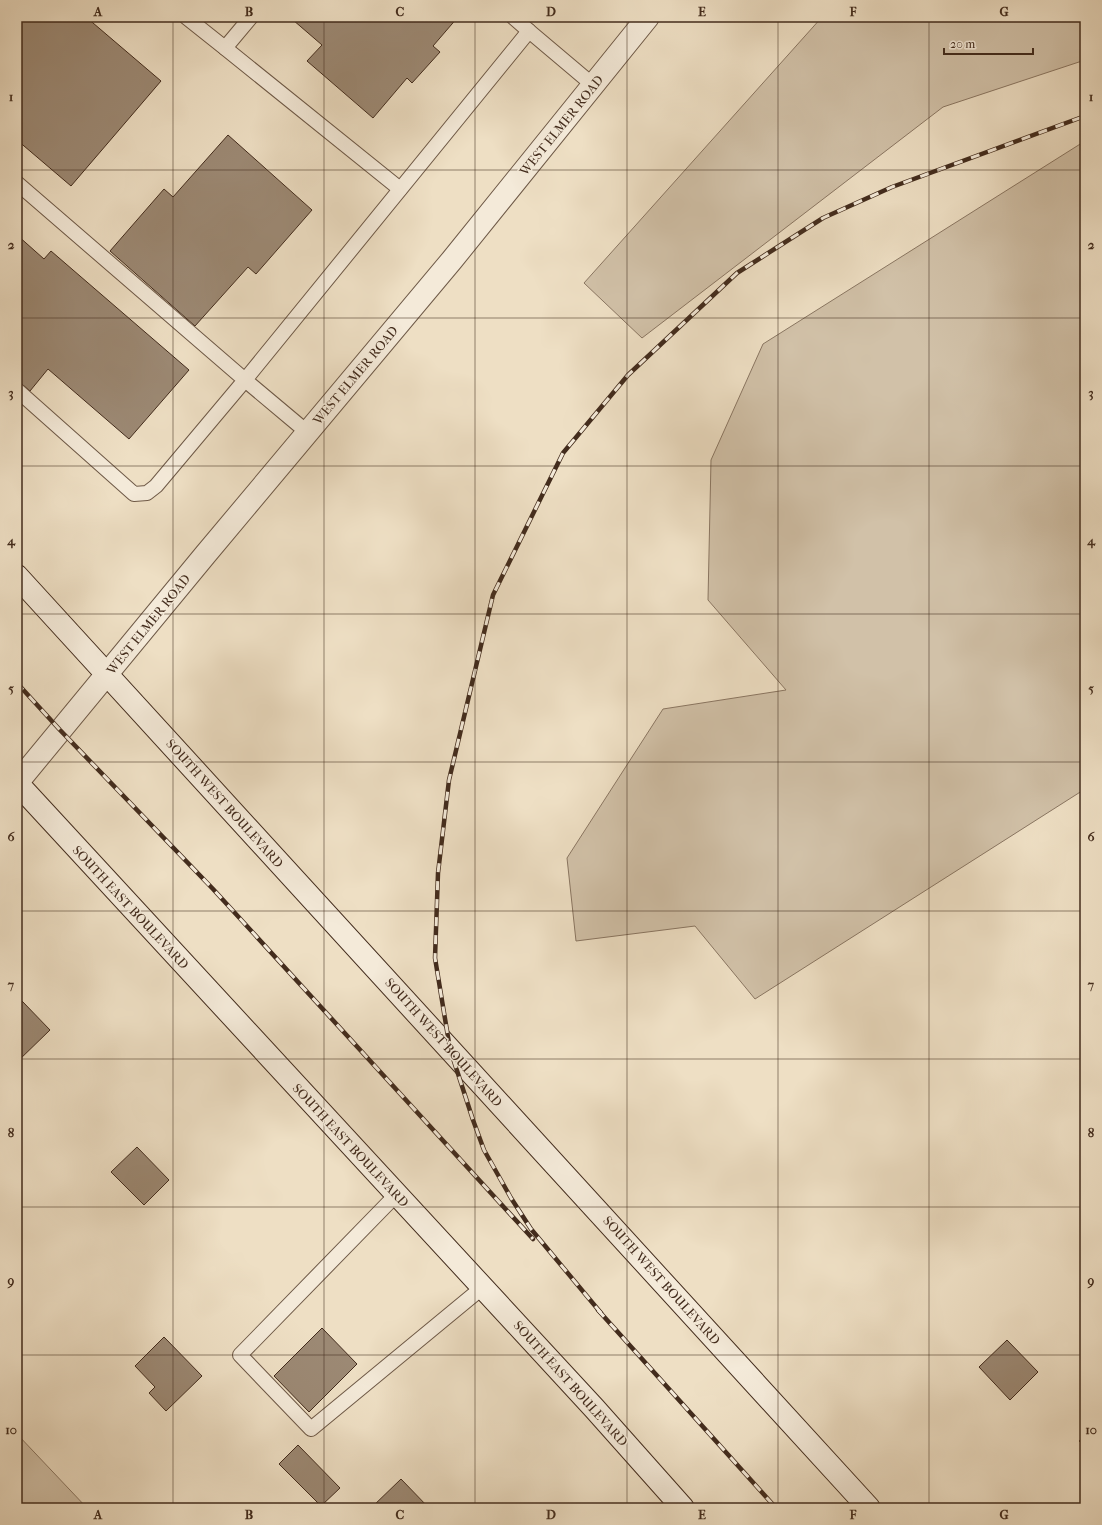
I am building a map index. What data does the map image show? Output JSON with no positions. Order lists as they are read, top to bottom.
{
  "streets": {
    "main road": ["WEST ELMER ROAD", "SOUTH WEST BOULEVARD", "SOUTH EAST BOULEVARD"]
  },
  "crossings": [
    ["WEST ELMER ROAD", "SOUTH WEST BOULEVARD"],
    ["WEST ELMER ROAD", "SOUTH EAST BOULEVARD"]
  ],
  "scale_bar": "20 m",
  "grid": {
    "columns": [
      "A",
      "B",
      "C",
      "D",
      "E",
      "F",
      "G"
    ],
    "rows": [
      "1",
      "2",
      "3",
      "4",
      "5",
      "6",
      "7",
      "8",
      "9",
      "10"
    ]
  }
}
